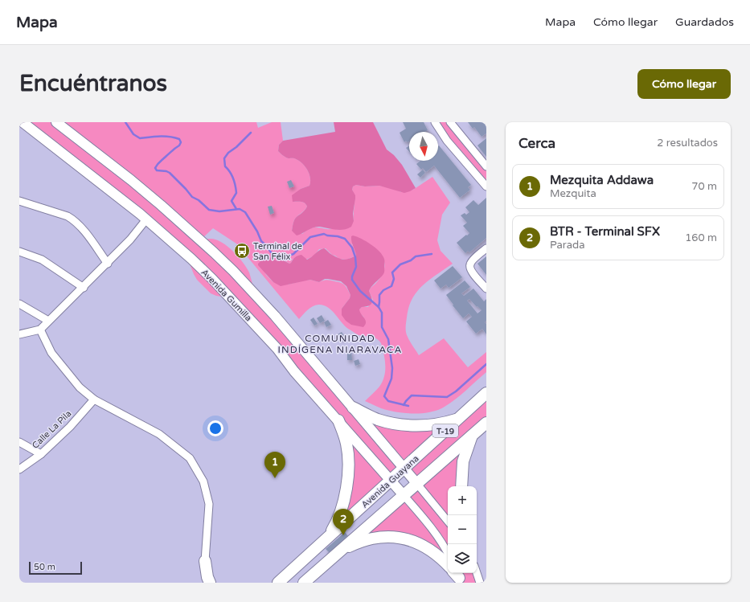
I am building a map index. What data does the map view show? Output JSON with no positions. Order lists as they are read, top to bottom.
{
  "streets": {
    "highway": ["T-19", "Avenida Guayana"],
    "main road": ["Avenida Gumilla"],
    "street": ["Calle La Pila"]
  },
  "crossings": [
    ["Avenida Gumilla", "Avenida Guayana"]
  ],
  "districts": ["COMUNIDAD INDÍGENA NIARAVACA"],
  "places": {
    "bus stop": ["Terminal de San Félix"]
  },
  "scale_bar": "50 m",
  "north": "bottom",
  "page": {
    "header": "Mapa",
    "nav": ["Mapa", "Cómo llegar", "Guardados"],
    "buttons": "Cómo llegar",
    "title": "Encuéntranos",
    "heading": ["Cerca", "2 resultados"],
    "list": [
      {
        "mark": "1",
        "name": "Mezquita Addawa",
        "note": "Mezquita",
        "value": "70 m"
      },
      {
        "mark": "2",
        "name": "BTR - Terminal SFX",
        "note": "Parada",
        "value": "160 m"
      }
    ],
    "pins": ["1", "2"],
    "map_buttons": ["+", "−"],
    "scale": "50 m"
  }
}
